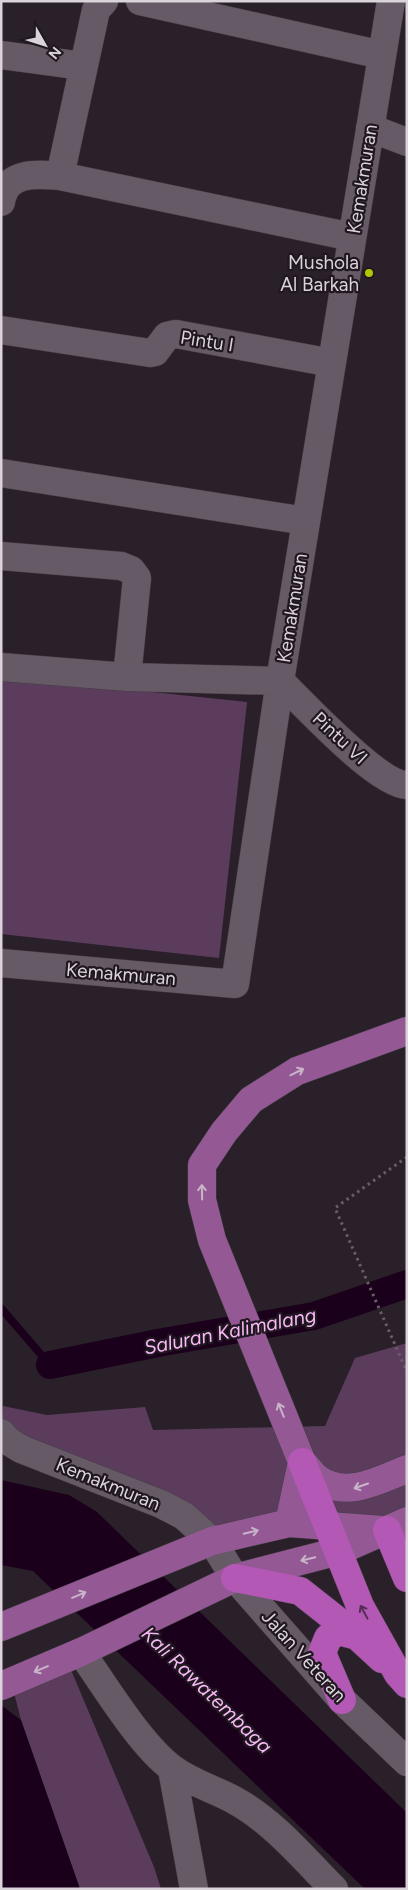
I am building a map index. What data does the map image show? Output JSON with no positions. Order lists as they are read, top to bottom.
{
  "streets": {
    "street": [
      "Kemakmuran",
      "Pintu I",
      "Pintu VI",
      "Jalan Veteran"
    ]
  },
  "crossings": [
    ["Kemakmuran", "Pintu I"],
    ["Kemakmuran", "Pintu VI"],
    ["Kemakmuran", "Jalan Veteran"]
  ],
  "water": ["Saluran Kalimalang", "Kali Rawatembaga"],
  "places": ["Mushola Al Barkah"],
  "north": "bottom right"
}
